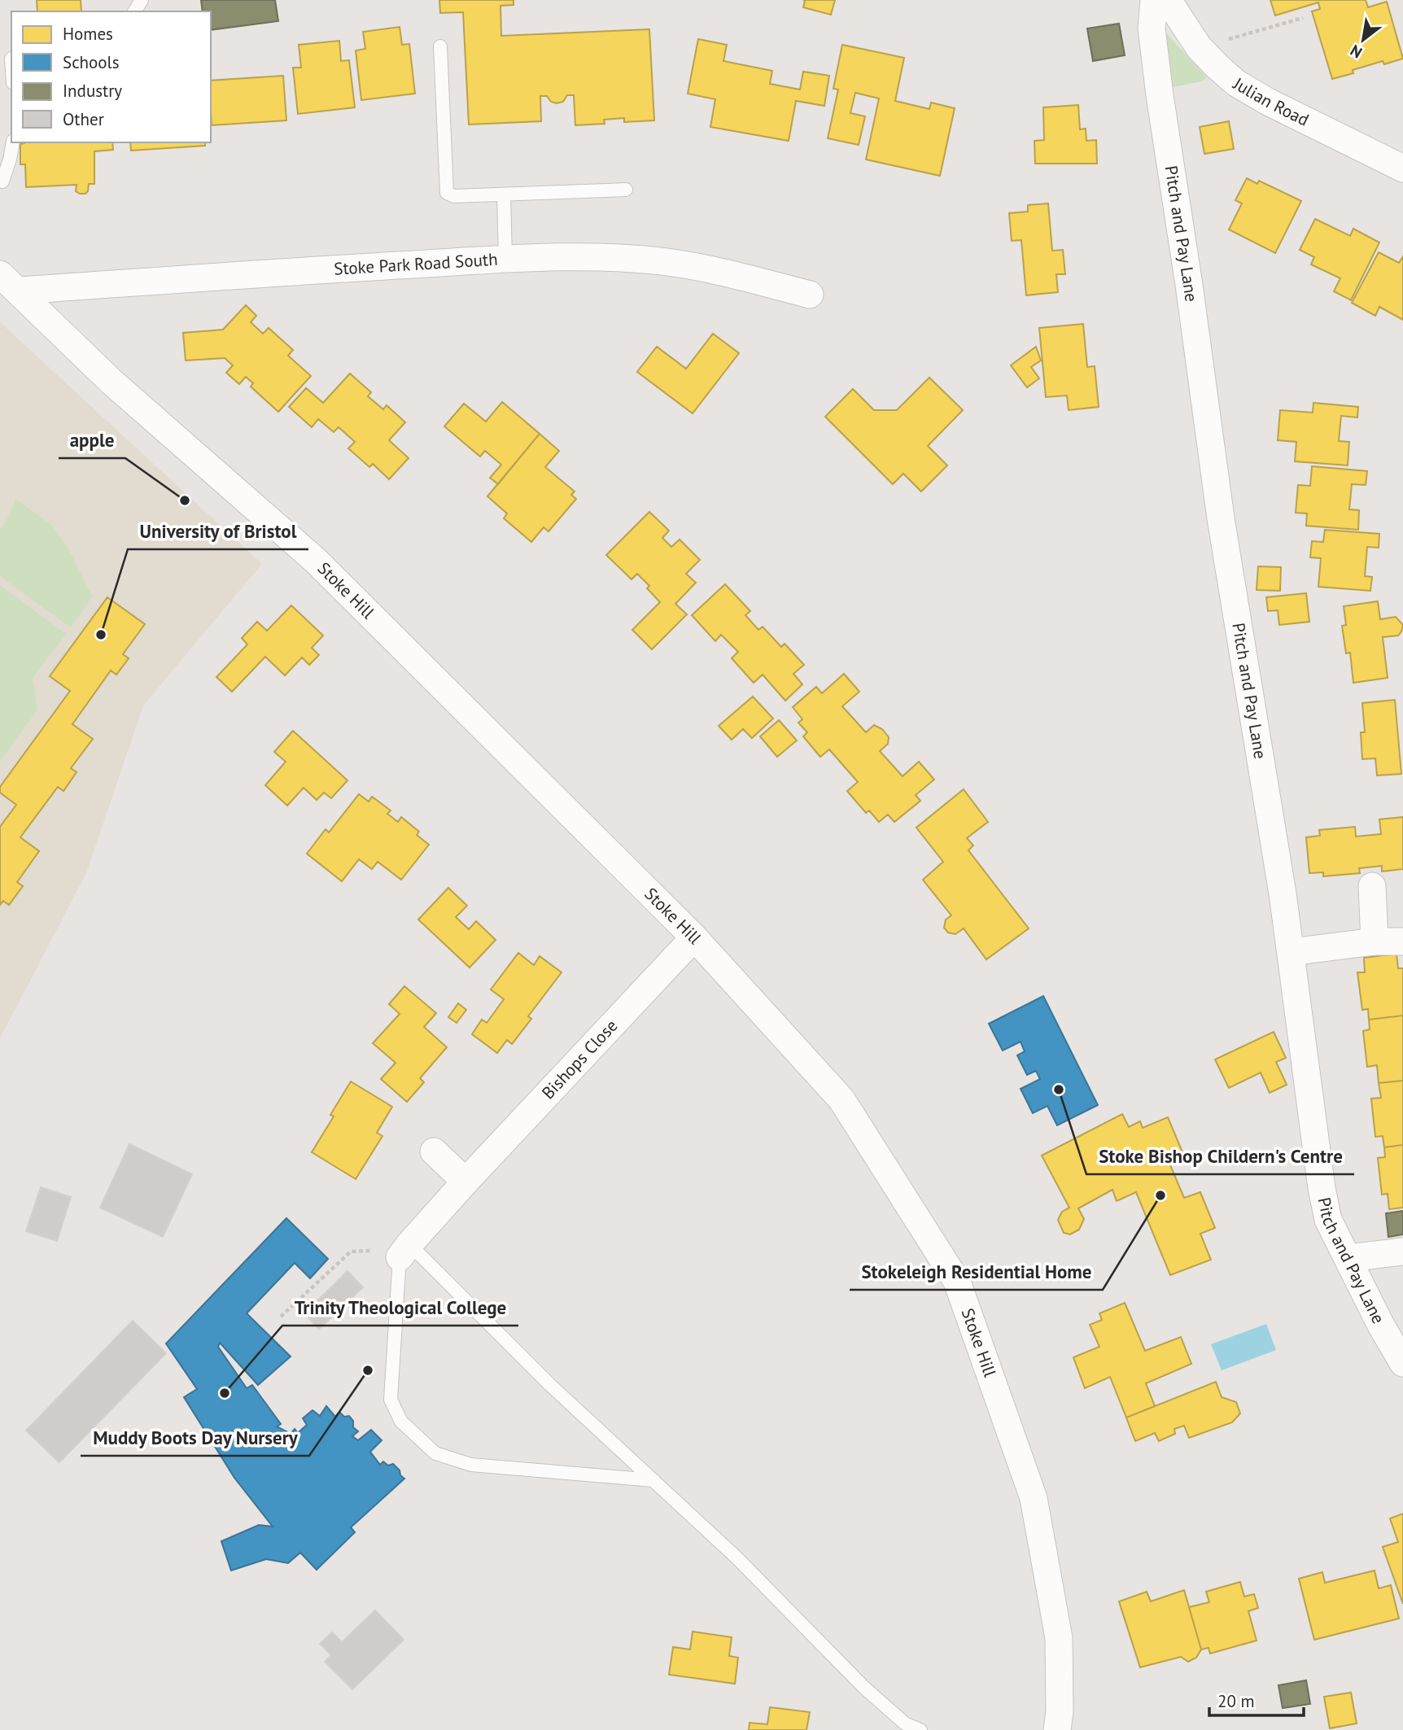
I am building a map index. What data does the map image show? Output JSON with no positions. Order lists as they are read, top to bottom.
{
  "streets": {
    "street": [
      "Julian Road",
      "Pitch and Pay Lane",
      "Stoke Park Road South",
      "Stoke Hill",
      "Bishops Close"
    ]
  },
  "crossings": [
    ["Stoke Park Road South", "Stoke Hill"],
    ["Stoke Hill", "Bishops Close"]
  ],
  "places": [
    "apple",
    "University of Bristol",
    "Stoke Bishop Childern's Centre",
    "Stokeleigh Residential Home",
    "Muddy Boots Day Nursery",
    "Trinity Theological College"
  ],
  "legend": [
    "Homes",
    "Schools",
    "Industry",
    "Other"
  ],
  "scale_bar": "20 m",
  "north": "bottom left"
}
